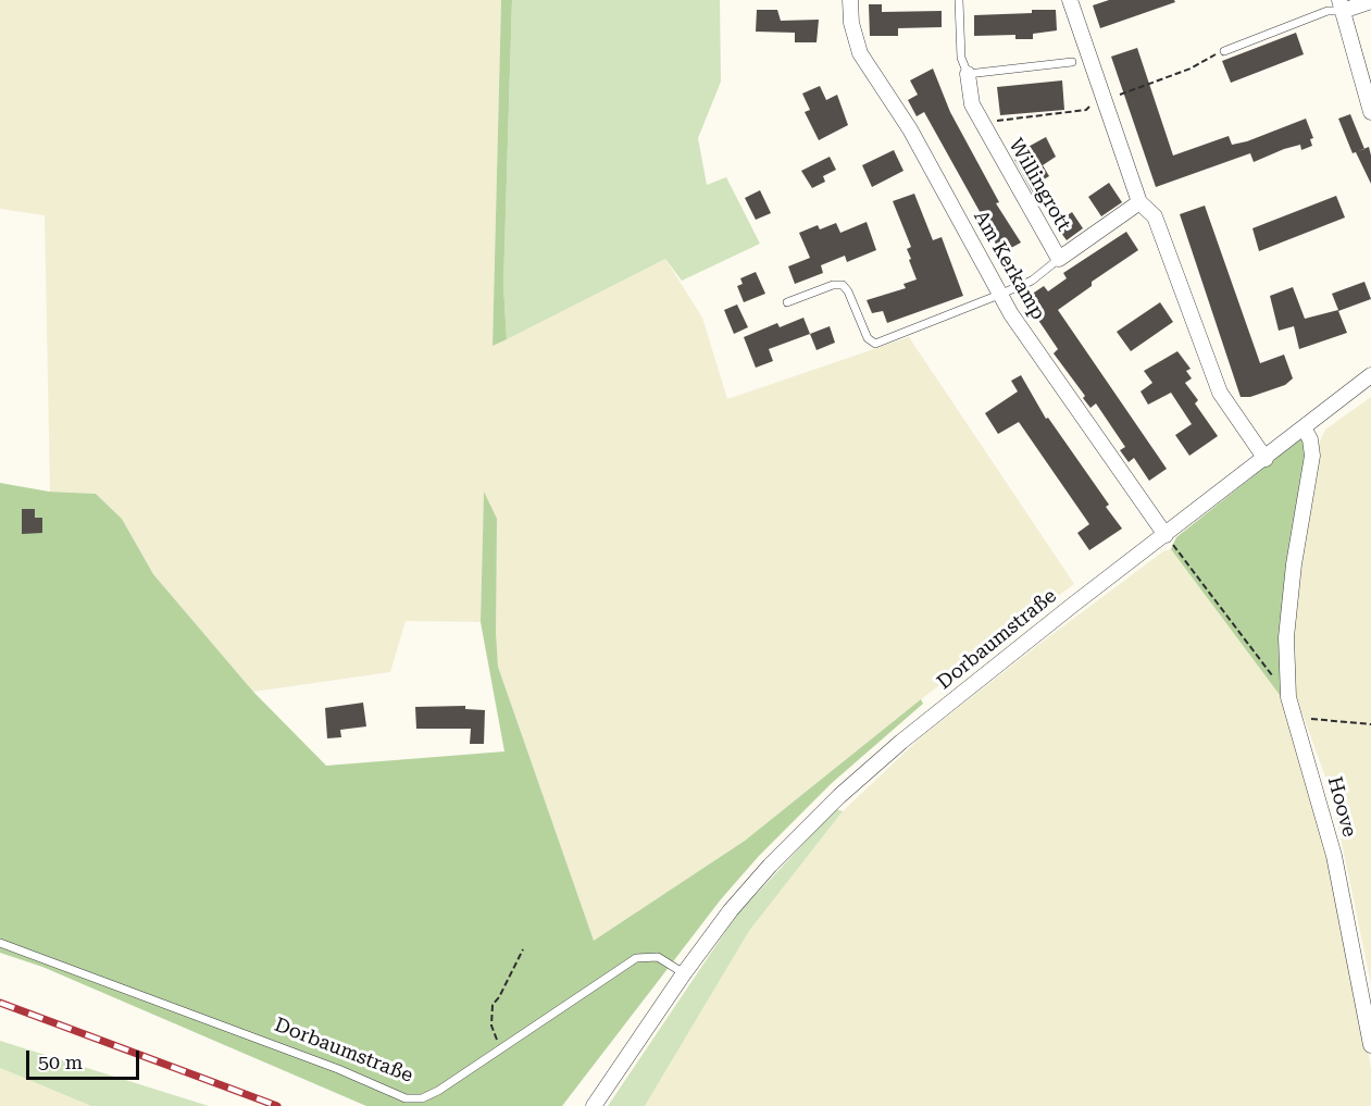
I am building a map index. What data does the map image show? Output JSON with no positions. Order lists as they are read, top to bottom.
{
  "streets": {
    "street": [
      "Willingrott",
      "Am Kerkamp",
      "Dorbaumstraße",
      "Hoove"
    ]
  },
  "crossings": [
    ["Am Kerkamp", "Dorbaumstraße"],
    ["Dorbaumstraße", "Hoove"]
  ],
  "scale_bar": "50 m"
}
